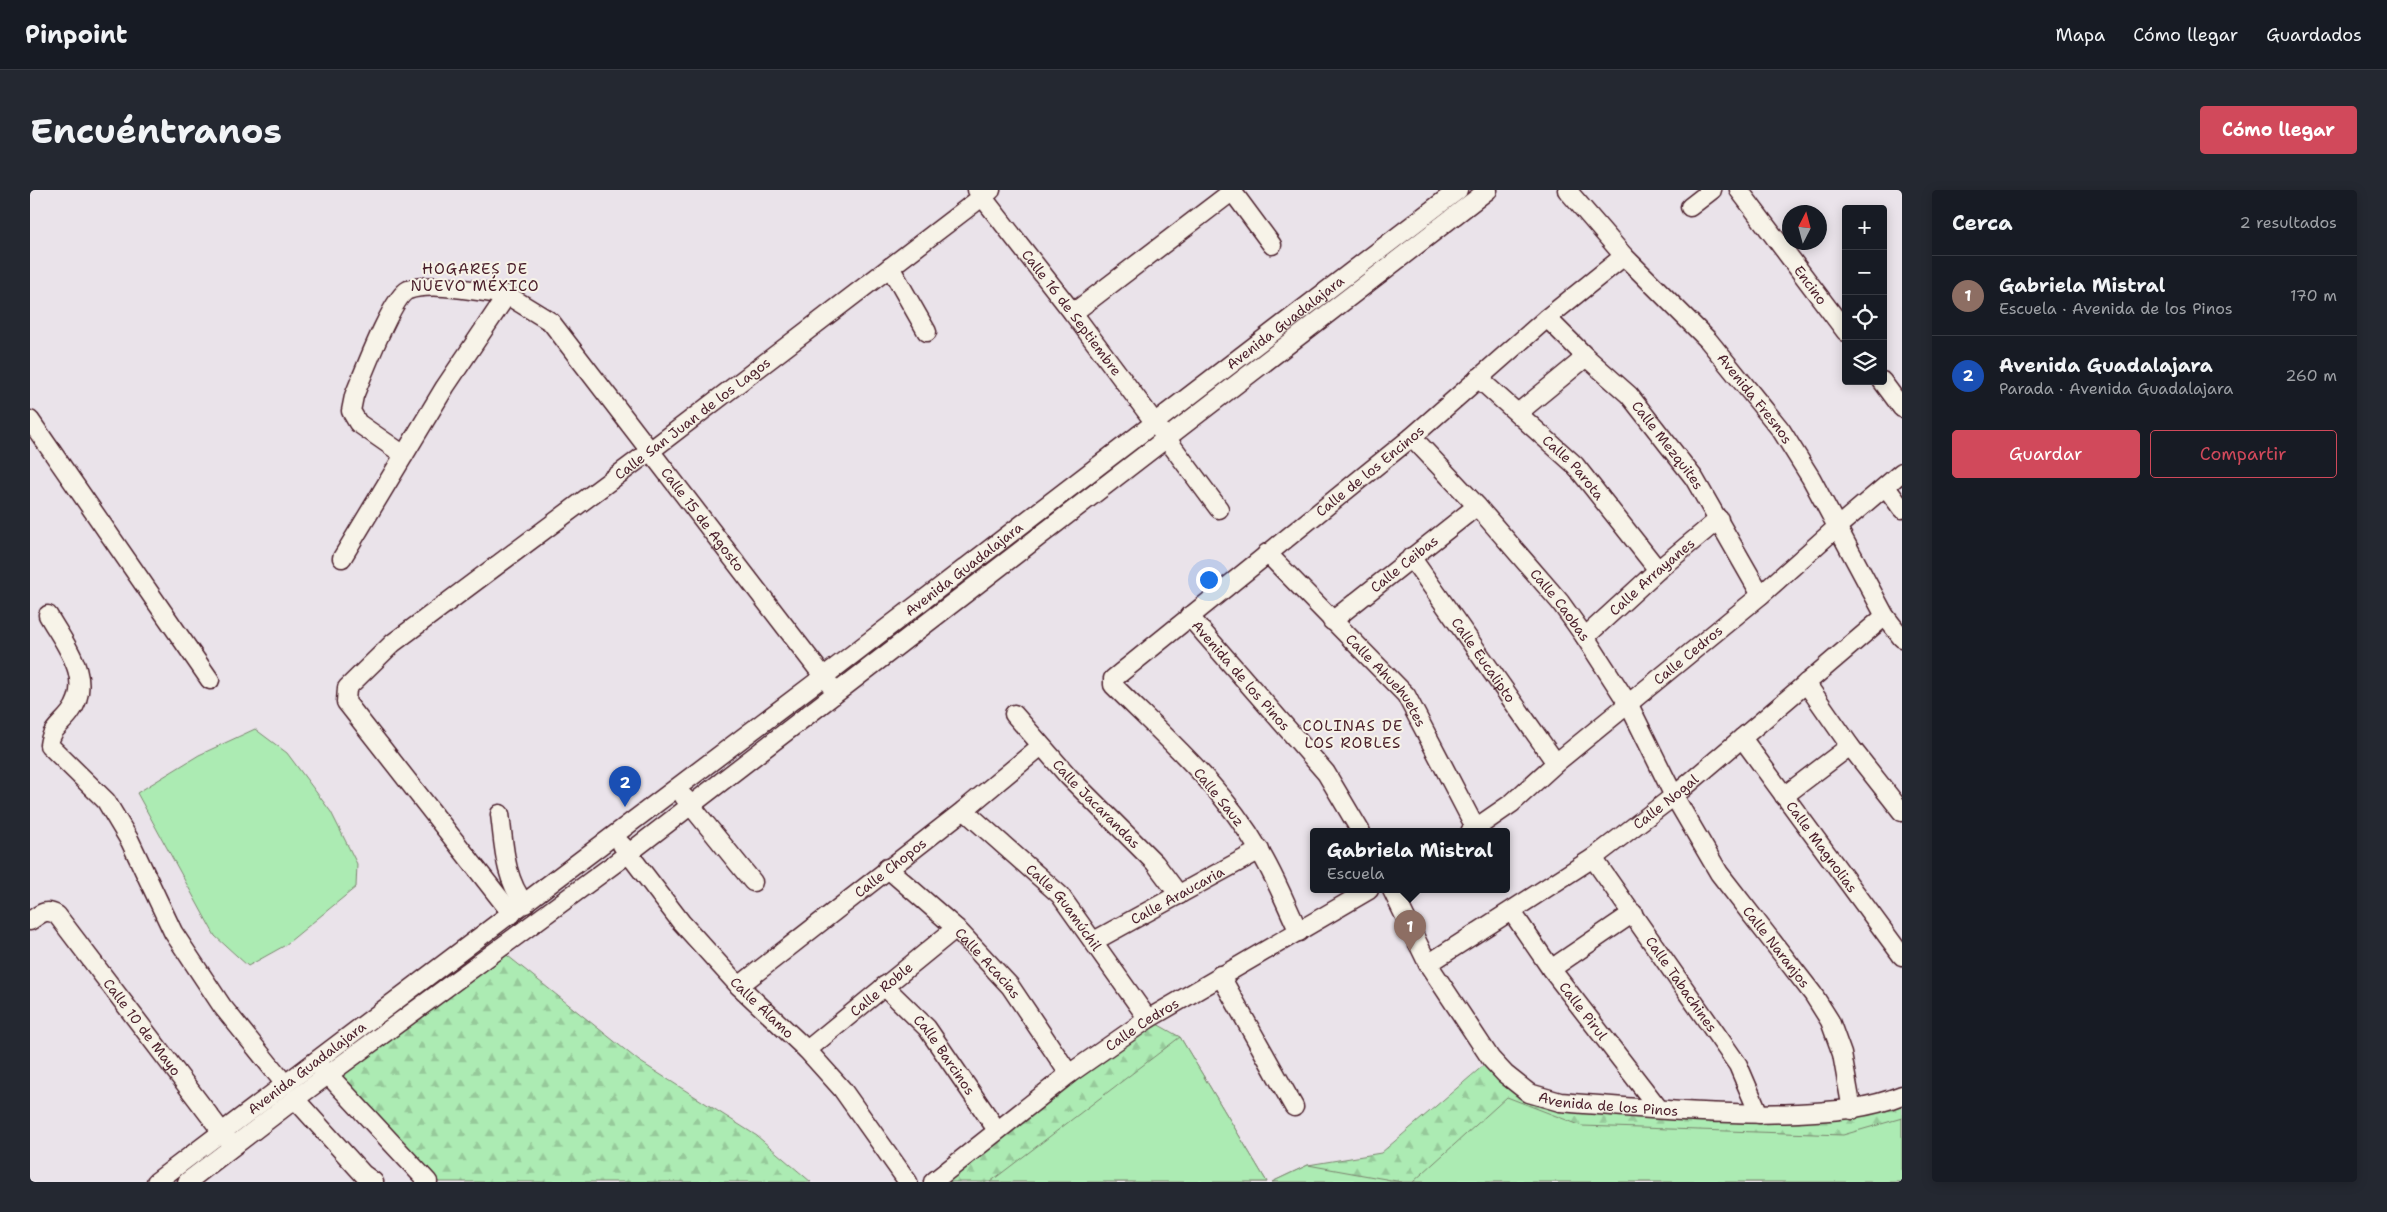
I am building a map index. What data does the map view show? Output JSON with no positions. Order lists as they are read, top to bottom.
{
  "streets": {
    "street": [
      "Encino",
      "Calle 16 de Septiembre",
      "Avenida Guadalajara",
      "Avenida Fresnos",
      "Calle San Juan de los Lagos",
      "Calle Mezquites",
      "Calle Parota",
      "Calle de los Encinos",
      "Calle 15 de Agosto",
      "Calle Ceibas",
      "Calle Arrayanes",
      "Calle Caobas",
      "Calle Cedros",
      "Calle Eucalipto",
      "Avenida de los Pinos",
      "Calle Ahuehuetes",
      "Calle Sauz",
      "Calle Nogal",
      "Calle Jacarandas",
      "Calle Magnolias",
      "Calle Chopos",
      "Calle Araucaria",
      "Calle Guamúchil",
      "Calle Naranjos",
      "Calle Acacias",
      "Calle Tabachines",
      "Calle Roble",
      "Calle Álamo",
      "Calle Pirul",
      "Calle 10 de Mayo",
      "Calle Barcinos"
    ]
  },
  "crossings": [
    ["Calle 16 de Septiembre", "Avenida Guadalajara"],
    ["Calle 16 de Septiembre", "Calle San Juan de los Lagos"],
    ["Avenida Guadalajara", "Calle San Juan de los Lagos"],
    ["Avenida Guadalajara", "Calle 15 de Agosto"],
    ["Avenida Guadalajara", "Calle Álamo"],
    ["Avenida Guadalajara", "Calle 10 de Mayo"],
    ["Avenida Fresnos", "Calle de los Encinos"],
    ["Avenida Fresnos", "Calle Cedros"],
    ["Avenida Fresnos", "Calle Nogal"],
    ["Calle San Juan de los Lagos", "Calle 15 de Agosto"],
    ["Calle Mezquites", "Calle de los Encinos"],
    ["Calle Mezquites", "Calle Arrayanes"],
    ["Calle Mezquites", "Calle Cedros"],
    ["Calle Parota", "Calle de los Encinos"],
    ["Calle Parota", "Calle Arrayanes"],
    ["Calle de los Encinos", "Calle Caobas"],
    ["Calle de los Encinos", "Avenida de los Pinos"],
    ["Calle de los Encinos", "Calle Ahuehuetes"],
    ["Calle de los Encinos", "Calle Sauz"],
    ["Calle Ceibas", "Calle Caobas"],
    ["Calle Ceibas", "Calle Eucalipto"],
    ["Calle Ceibas", "Calle Ahuehuetes"],
    ["Calle Arrayanes", "Calle Caobas"],
    ["Calle Caobas", "Calle Cedros"],
    ["Calle Caobas", "Calle Nogal"],
    ["Calle Caobas", "Calle Naranjos"],
    ["Calle Cedros", "Calle Eucalipto"],
    ["Calle Cedros", "Calle Sauz"],
    ["Calle Cedros", "Calle Guamúchil"],
    ["Calle Cedros", "Calle Acacias"],
    ["Calle Cedros", "Calle Barcinos"],
    ["Avenida de los Pinos", "Calle Nogal"],
    ["Avenida de los Pinos", "Calle Naranjos"],
    ["Avenida de los Pinos", "Calle Tabachines"],
    ["Avenida de los Pinos", "Calle Pirul"],
    ["Calle Sauz", "Calle Araucaria"],
    ["Calle Nogal", "Calle Magnolias"],
    ["Calle Nogal", "Calle Naranjos"],
    ["Calle Nogal", "Calle Tabachines"],
    ["Calle Nogal", "Calle Pirul"],
    ["Calle Jacarandas", "Calle Chopos"],
    ["Calle Jacarandas", "Calle Araucaria"],
    ["Calle Chopos", "Calle Guamúchil"],
    ["Calle Chopos", "Calle Acacias"],
    ["Calle Chopos", "Calle Álamo"],
    ["Calle Araucaria", "Calle Guamúchil"],
    ["Calle Acacias", "Calle Roble"],
    ["Calle Roble", "Calle Álamo"],
    ["Calle Roble", "Calle Barcinos"]
  ],
  "districts": ["HOGARES DE NUEVO MÉXICO", "COLINAS DE LOS ROBLES"],
  "north": "top",
  "page": {
    "header": "Pinpoint",
    "nav": ["Mapa", "Cómo llegar", "Guardados"],
    "buttons": [
      "Cómo llegar",
      ["Guardar", "Compartir"]
    ],
    "title": "Encuéntranos",
    "heading": ["Cerca", "2 resultados"],
    "map_buttons": ["+", "−"],
    "list": [
      {
        "mark": "1",
        "name": "Gabriela Mistral",
        "note": "Escuela · Avenida de los Pinos",
        "value": "170 m"
      },
      {
        "mark": "2",
        "name": "Avenida Guadalajara",
        "note": "Parada · Avenida Guadalajara",
        "value": "260 m"
      }
    ],
    "pins": ["2", "1"],
    "popup": ["Gabriela Mistral", "Escuela"]
  }
}
